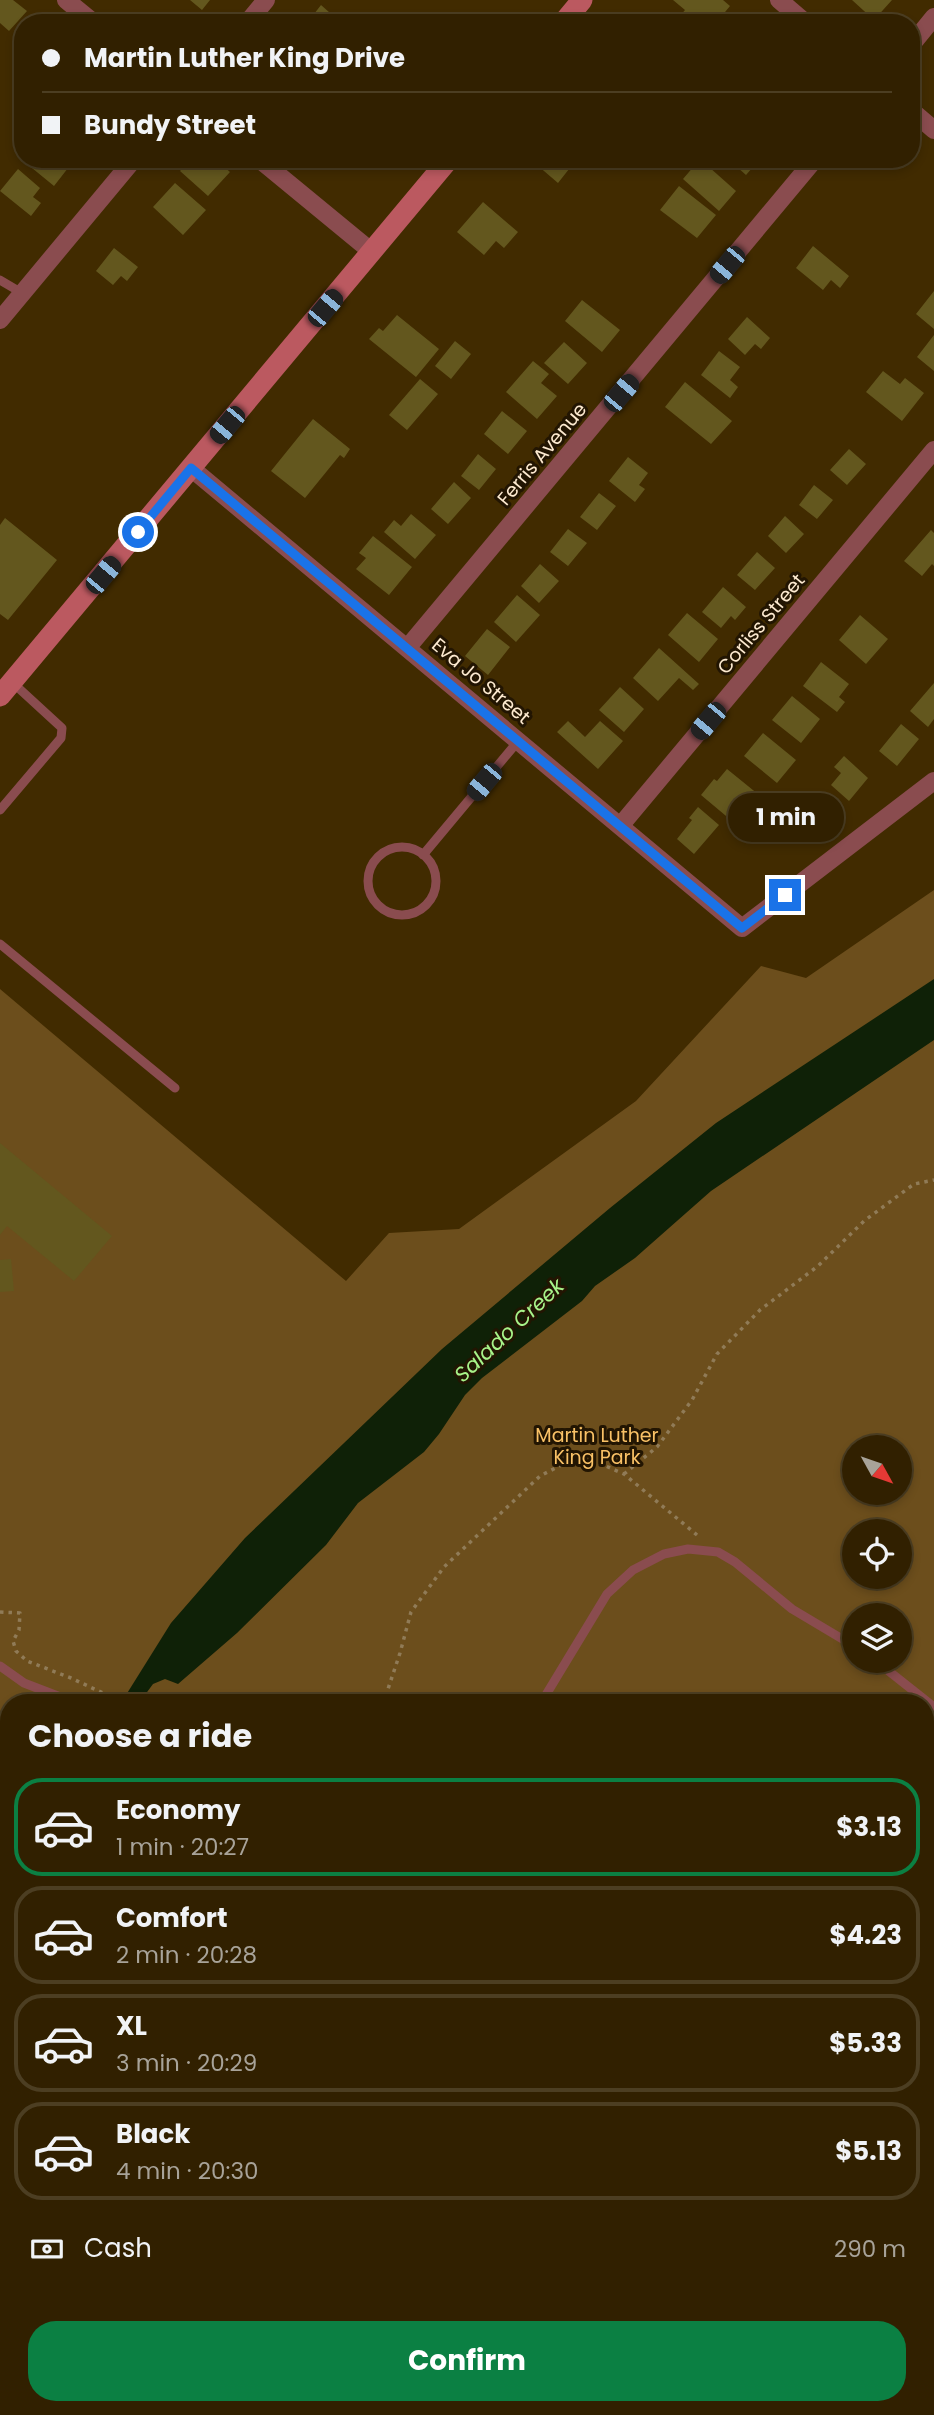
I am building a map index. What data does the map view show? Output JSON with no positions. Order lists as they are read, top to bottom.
{
  "streets": {
    "street": ["Ferris Avenue", "Corliss Street", "Eva Jo Street"]
  },
  "crossings": [
    ["Ferris Avenue", "Eva Jo Street"],
    ["Corliss Street", "Eva Jo Street"]
  ],
  "water": ["Salado Creek"],
  "parks": ["Martin Luther King Park"],
  "north": "bottom right",
  "page": {
    "banner": ["Martin Luther King Drive", "Bundy Street"],
    "bubble": "1 min",
    "heading": "Choose a ride",
    "list": [
      {
        "name": "Economy",
        "note": "1 min · 20:27",
        "value": "$3.13"
      },
      {
        "name": "Comfort",
        "note": "2 min · 20:28",
        "value": "$4.23"
      },
      {
        "name": "XL",
        "note": "3 min · 20:29",
        "value": "$5.33"
      },
      {
        "name": "Black",
        "note": "4 min · 20:30",
        "value": "$5.13"
      }
    ],
    "pay": ["Cash", "290 m"],
    "buttons": "Confirm"
  }
}
